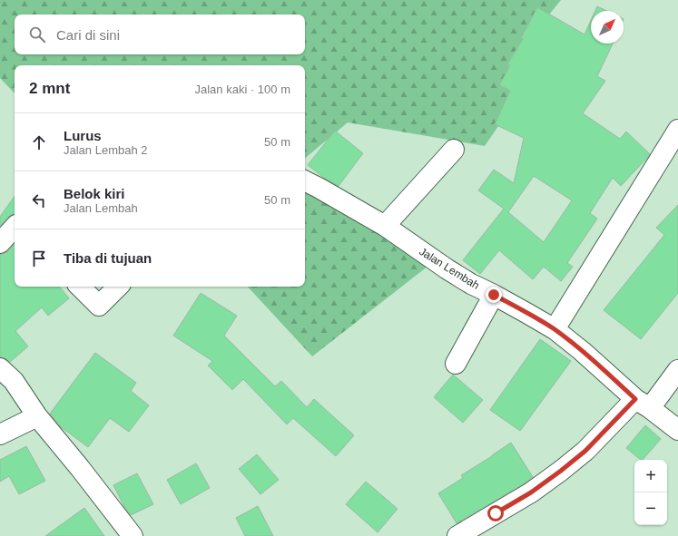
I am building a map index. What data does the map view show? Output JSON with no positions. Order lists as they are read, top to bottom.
{
  "streets": {
    "street": ["Jalan Lembah"]
  },
  "north": "top right",
  "page": {
    "search": "Cari di sini",
    "heading": ["2 mnt", "Jalan kaki · 100 m"],
    "list": [
      ["Lurus", "Jalan Lembah 2", "50 m"],
      ["Belok kiri", "Jalan Lembah", "50 m"],
      "Tiba di tujuan"
    ],
    "map_buttons": ["+", "−"]
  }
}
